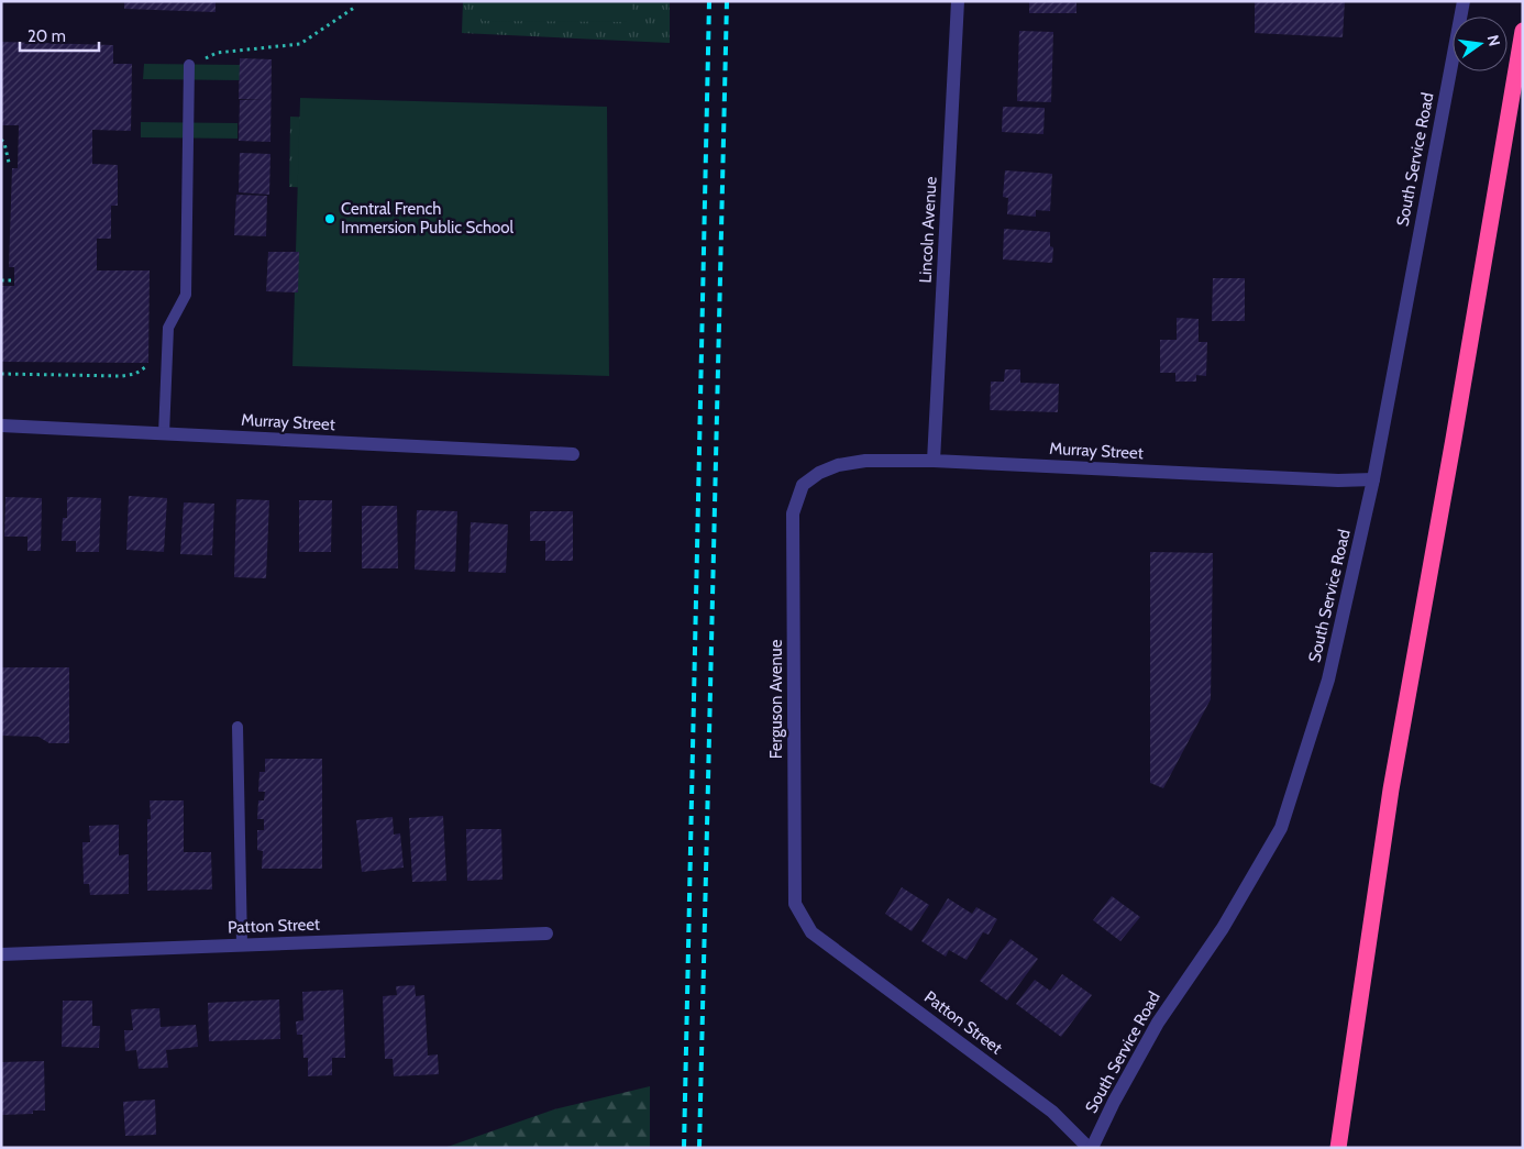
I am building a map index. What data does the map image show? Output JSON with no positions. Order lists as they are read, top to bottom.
{
  "streets": {
    "street": [
      "South Service Road",
      "Lincoln Avenue",
      "Murray Street",
      "Ferguson Avenue",
      "Patton Street"
    ]
  },
  "crossings": [
    ["South Service Road", "Murray Street"],
    ["South Service Road", "Patton Street"],
    ["Lincoln Avenue", "Murray Street"],
    ["Murray Street", "Ferguson Avenue"],
    ["Ferguson Avenue", "Patton Street"]
  ],
  "places": ["Central French Immersion Public School"],
  "scale_bar": "20 m",
  "north": "right"
}
